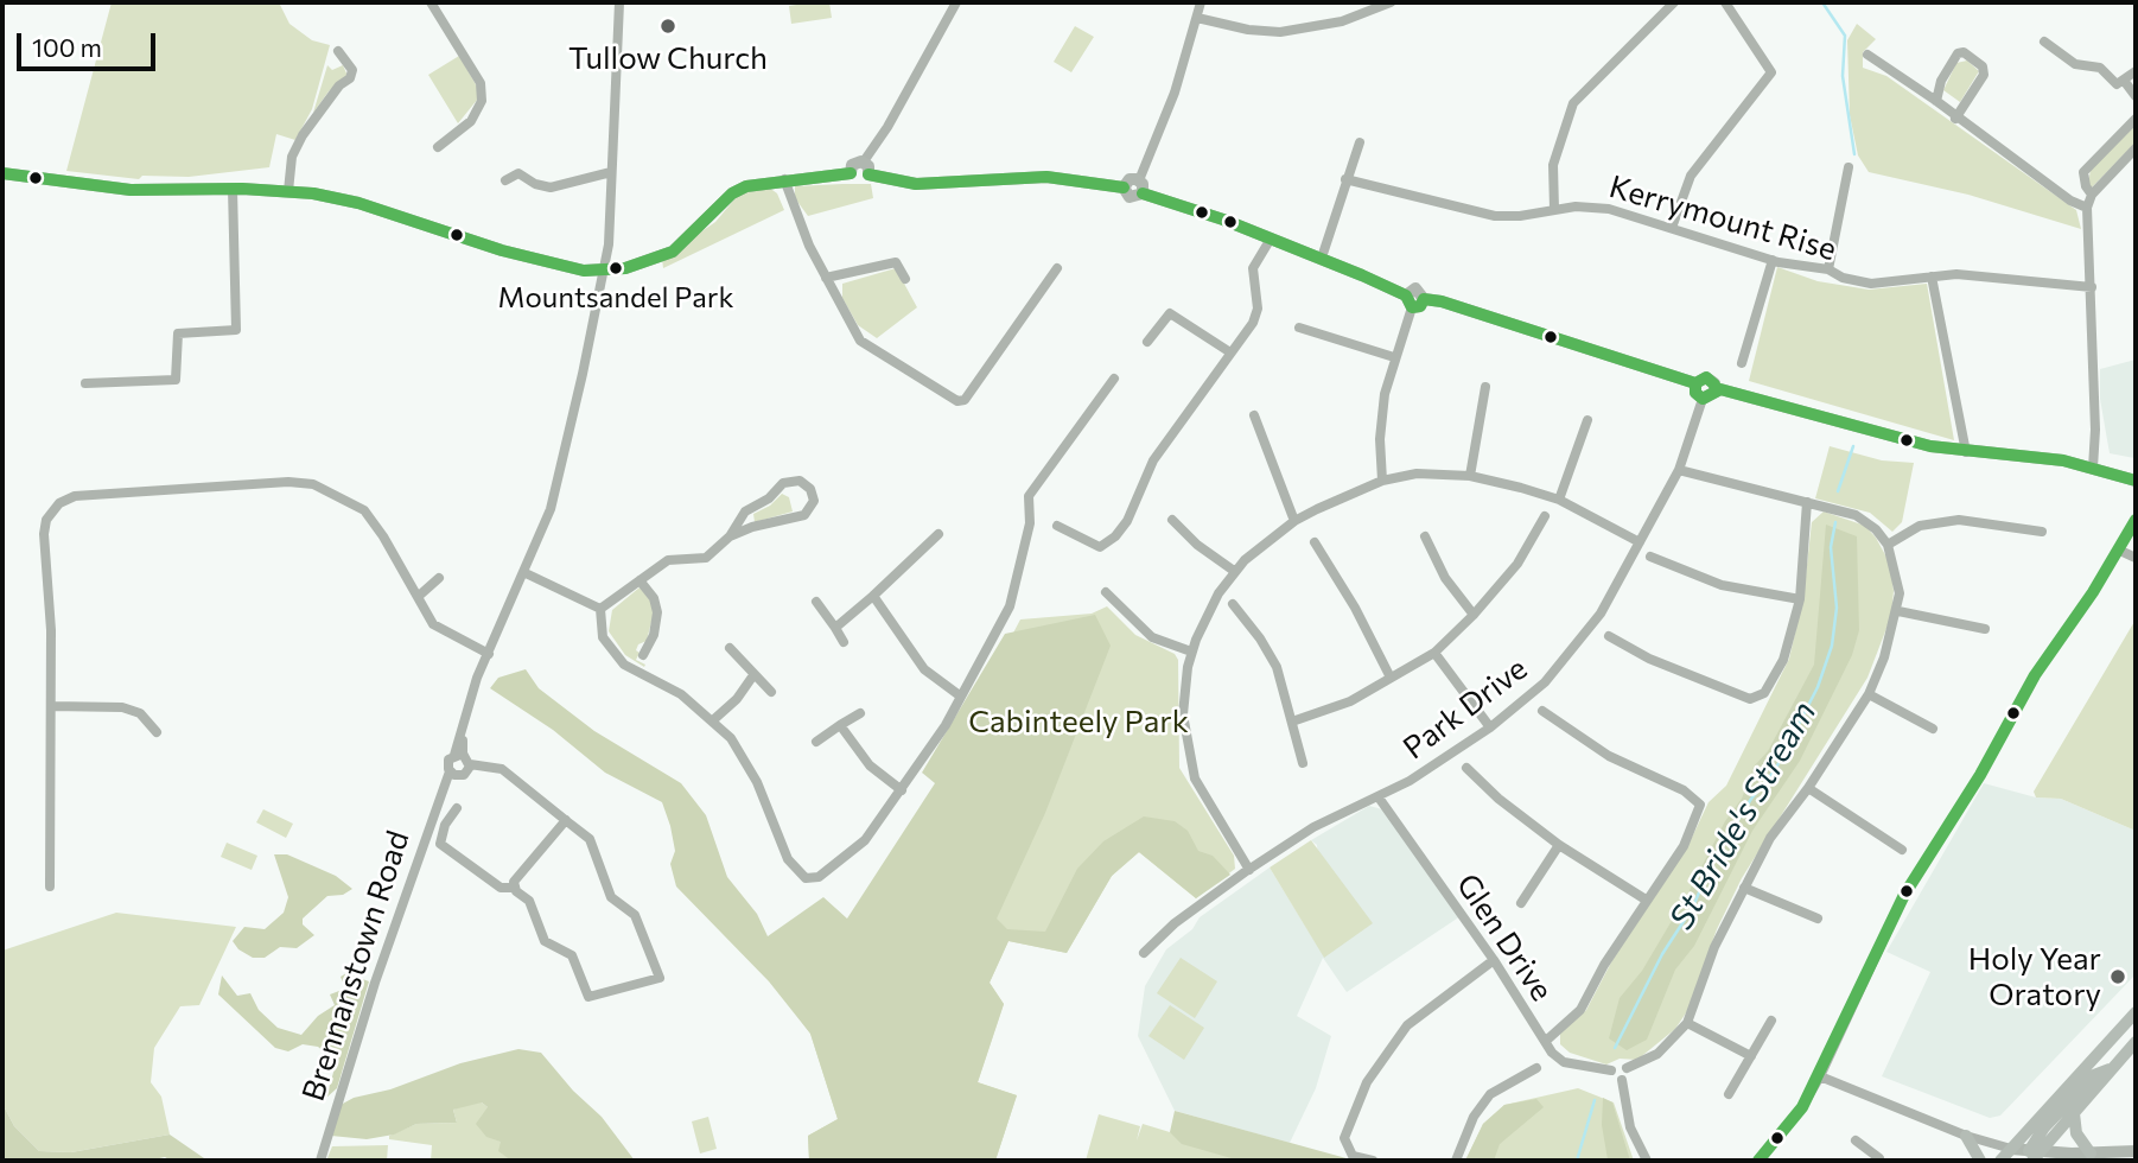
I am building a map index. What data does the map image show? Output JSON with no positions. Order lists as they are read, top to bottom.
{
  "streets": {
    "street": [
      "Kerrymount Rise",
      "Park Drive",
      "Glen Drive",
      "Brennanstown Road"
    ]
  },
  "crossings": [
    ["Park Drive", "Glen Drive"]
  ],
  "water": ["St Bride's Stream"],
  "parks": ["Cabinteely Park"],
  "places": ["Tullow Church", "Mountsandel Park", "Holy Year Oratory"],
  "scale_bar": "100 m"
}
